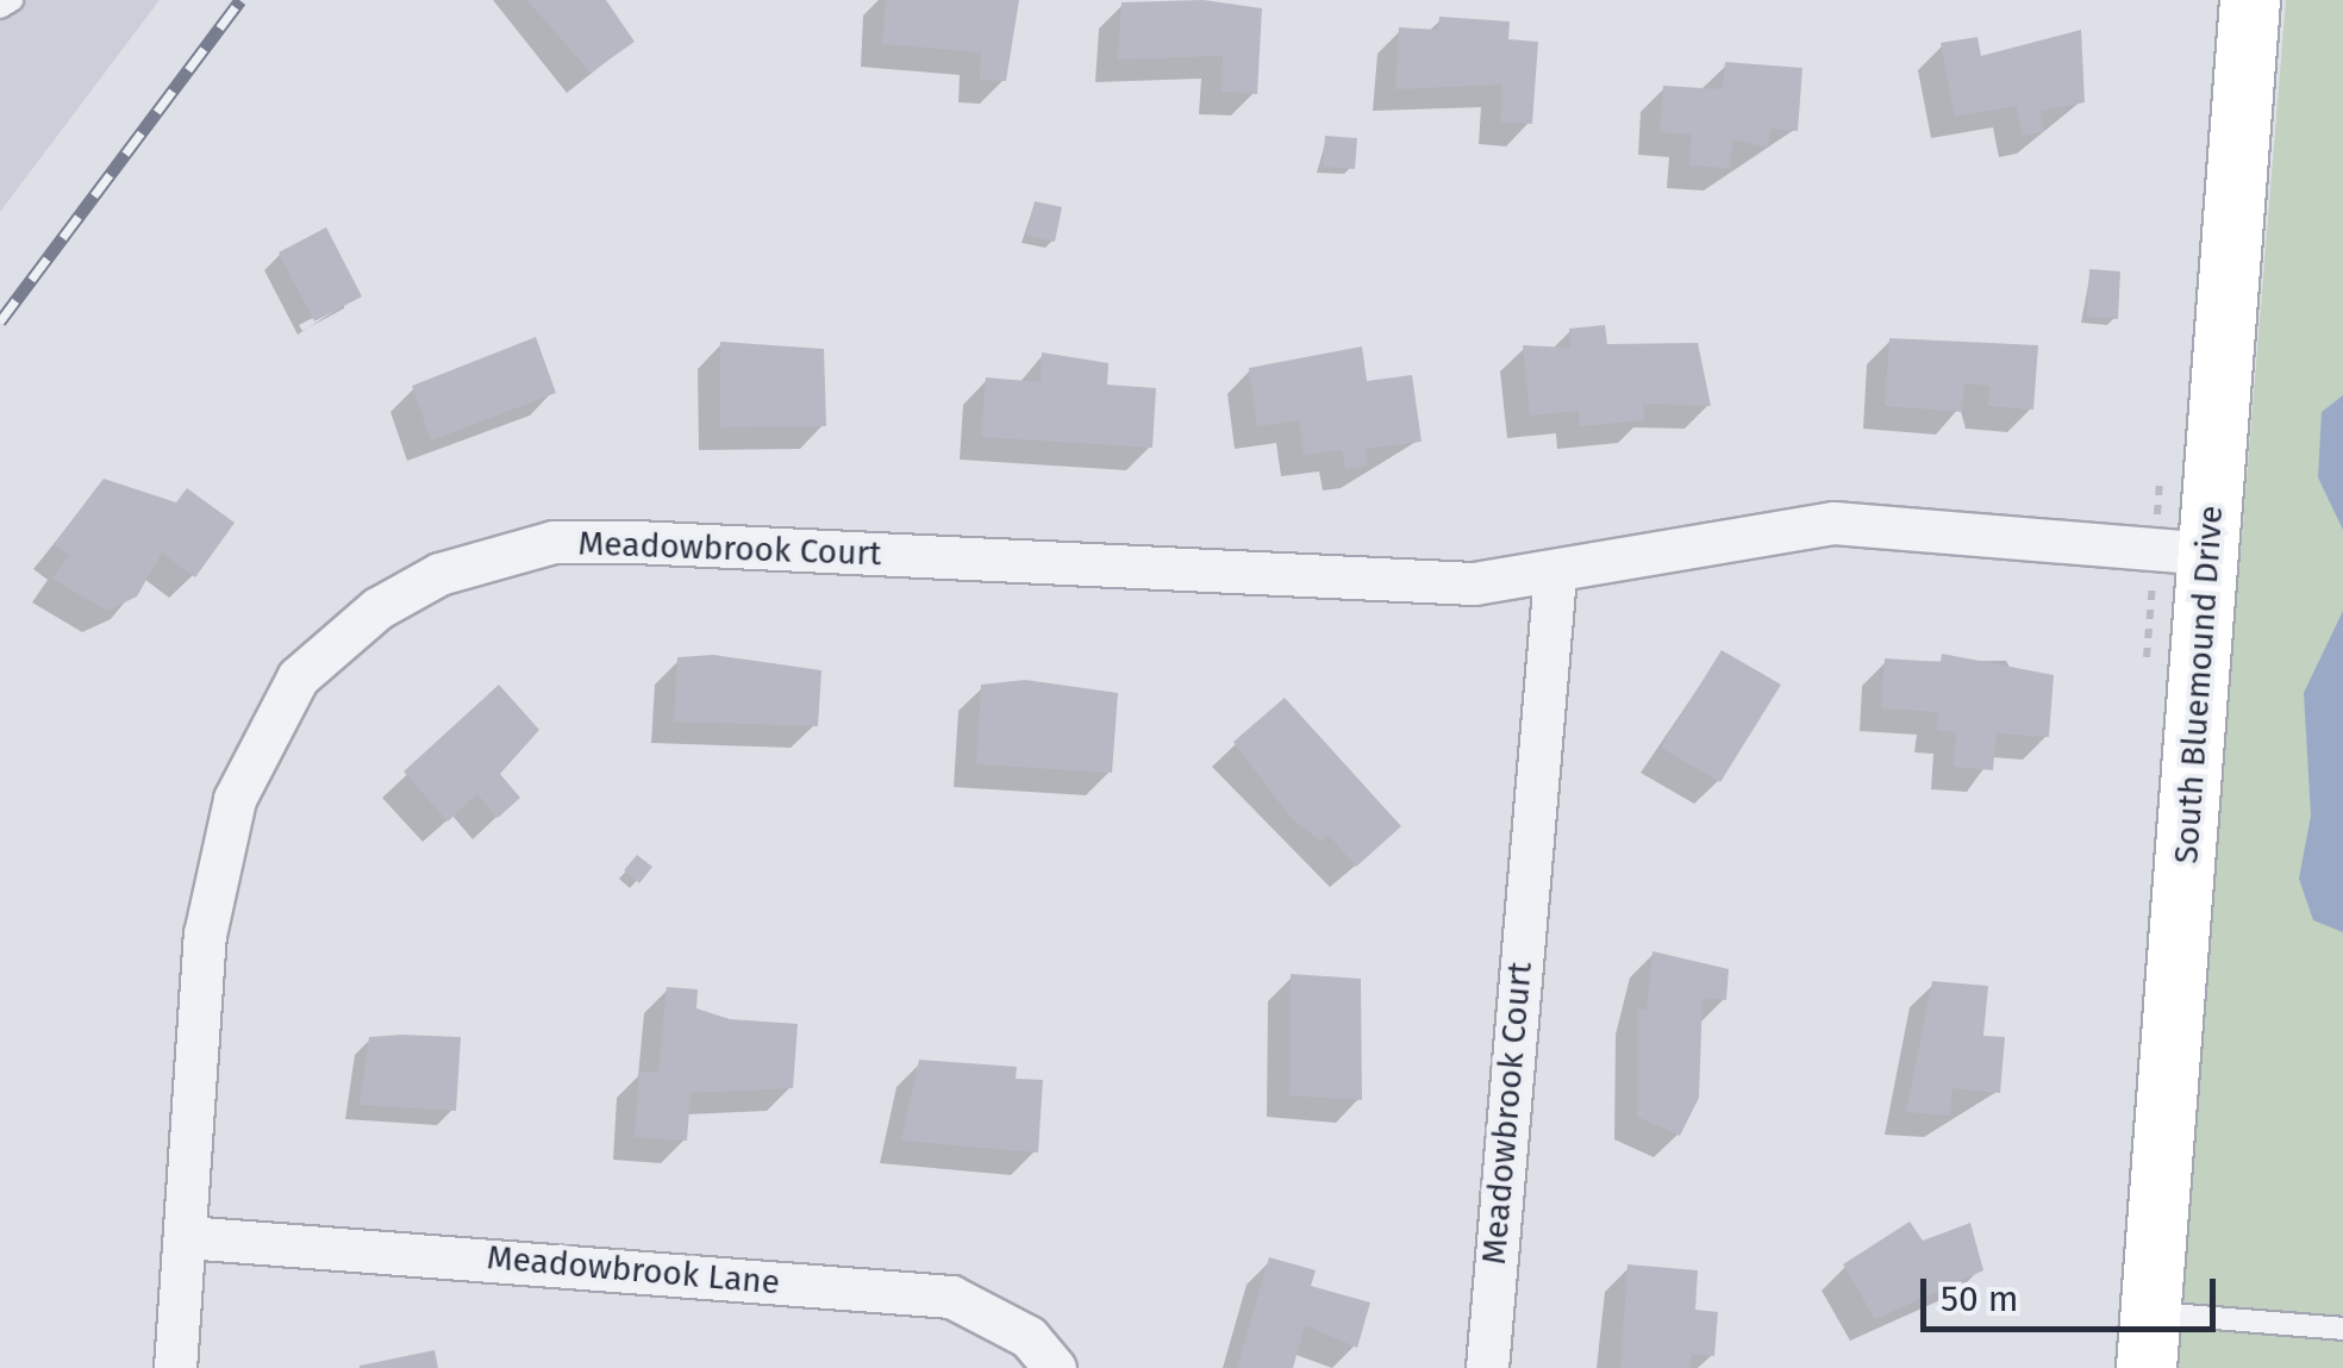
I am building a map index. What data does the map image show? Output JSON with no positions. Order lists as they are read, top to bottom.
{
  "streets": {
    "main road": ["South Bluemound Drive"],
    "street": ["Meadowbrook Court", "Meadowbrook Lane"]
  },
  "crossings": [
    ["Meadowbrook Court", "South Bluemound Drive"],
    ["Meadowbrook Court", "Meadowbrook Lane"]
  ],
  "scale_bar": "50 m"
}
